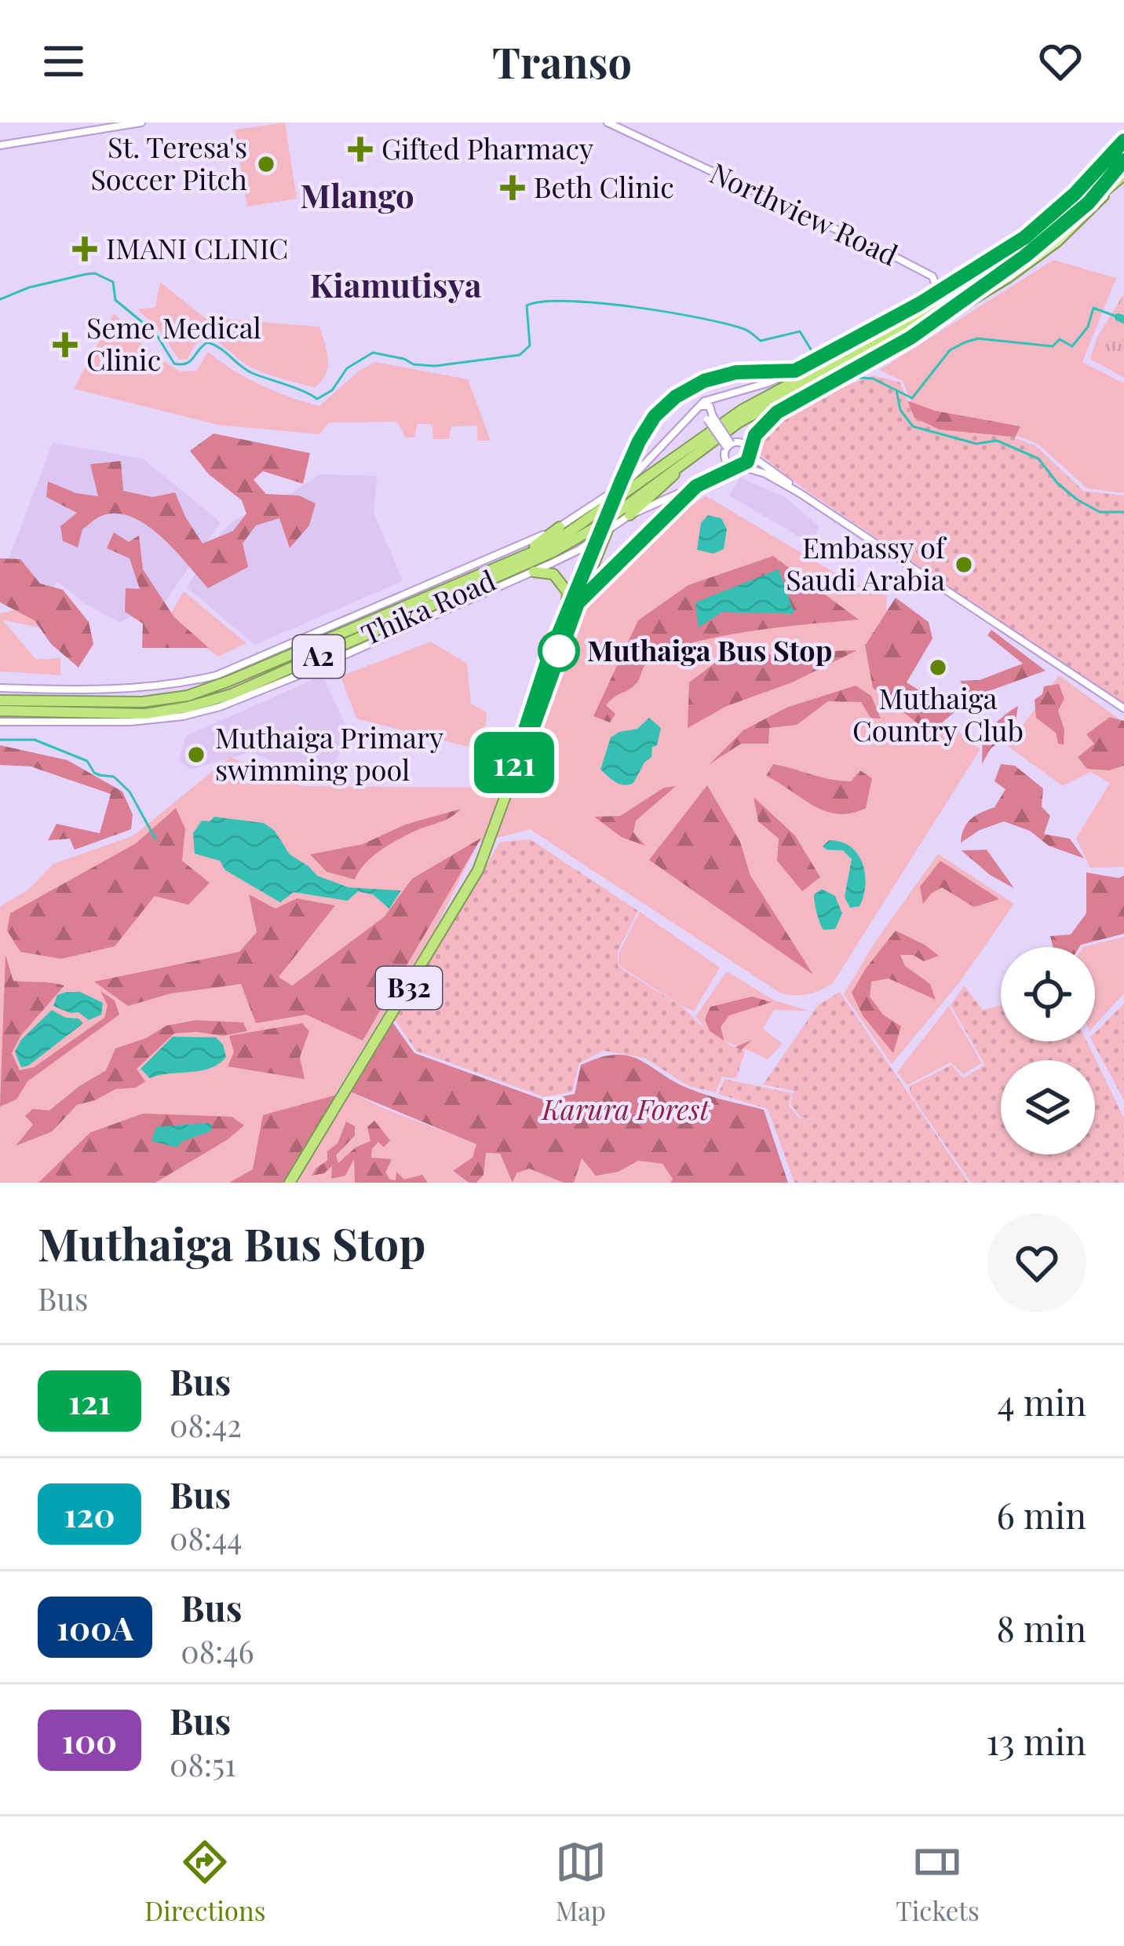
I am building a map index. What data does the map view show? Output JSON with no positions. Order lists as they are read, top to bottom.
{
  "streets": {
    "highway": ["Thika Road", "A2", "B32"],
    "main road": ["Northview Road"]
  },
  "crossings": [
    ["Thika Road", "A2"],
    ["Thika Road", "B32"]
  ],
  "districts": ["Mlango", "Kiamutisya"],
  "parks": ["Karura Forest"],
  "places": {
    "health": [
      "Gifted Pharmacy",
      "Beth Clinic",
      "IMANI CLINIC",
      "Seme Medical Clinic"
    ],
    "other": [
      "St. Teresa's Soccer Pitch",
      "Embassy of Saudi Arabia",
      "Muthaiga Bus Stop",
      "Muthaiga Country Club",
      "Muthaiga Primary swimming pool"
    ]
  },
  "lines": ["bus line 121"],
  "page": {
    "header": "Transo",
    "on_map": "121",
    "heading": ["Muthaiga Bus Stop", "Bus"],
    "list": [
      {
        "mark": "121",
        "name": "Bus",
        "note": "08:42",
        "value": "4 min"
      },
      {
        "mark": "120",
        "name": "Bus",
        "note": "08:44",
        "value": "6 min"
      },
      {
        "mark": "100A",
        "name": "Bus",
        "note": "08:46",
        "value": "8 min"
      },
      {
        "mark": "100",
        "name": "Bus",
        "note": "08:51",
        "value": "13 min"
      }
    ],
    "tabs": ["Directions", "Map", "Tickets"]
  }
}
